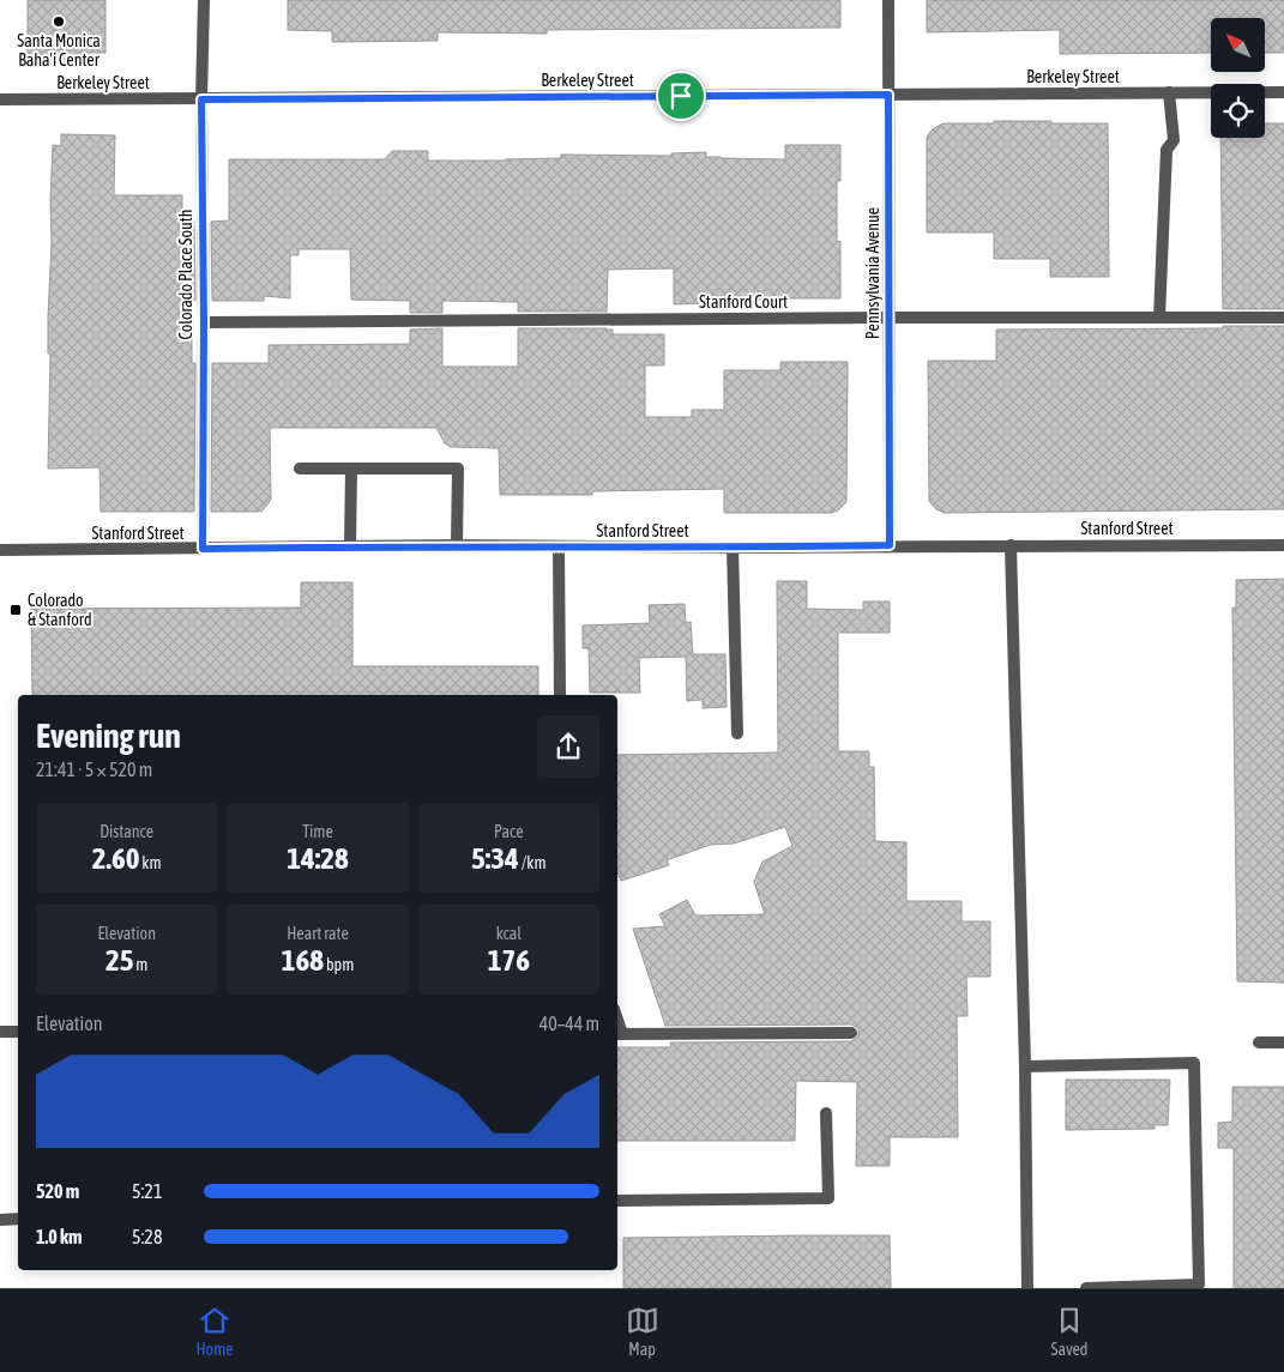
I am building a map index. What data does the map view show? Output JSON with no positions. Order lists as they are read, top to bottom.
{
  "streets": {
    "street": [
      "Berkeley Street",
      "Pennsylvania Avenue",
      "Colorado Place South",
      "Stanford Court",
      "Stanford Street"
    ]
  },
  "crossings": [
    ["Berkeley Street", "Pennsylvania Avenue"],
    ["Berkeley Street", "Colorado Place South"],
    ["Pennsylvania Avenue", "Stanford Court"],
    ["Pennsylvania Avenue", "Stanford Street"],
    ["Colorado Place South", "Stanford Court"],
    ["Colorado Place South", "Stanford Street"]
  ],
  "places": {
    "other": ["Santa Monica Baha'i Center"],
    "transit": ["Colorado & Stanford"]
  },
  "north": "top left",
  "page": {
    "heading": ["Evening run", "21:41 · 5 × 520 m"],
    "stats": [
      ["Distance", "2.60 km"],
      ["Time", "14:28"],
      ["Pace", "5:34 /km"],
      ["Elevation", "25 m"],
      ["Heart rate", "168 bpm"],
      ["kcal", "176"]
    ],
    "chart": ["Elevation", "40–44 m"],
    "list": [
      {
        "name": "520 m",
        "note": "5:21"
      },
      {
        "name": "1.0 km",
        "note": "5:28"
      }
    ],
    "tabs": ["Home", "Map", "Saved"]
  }
}
